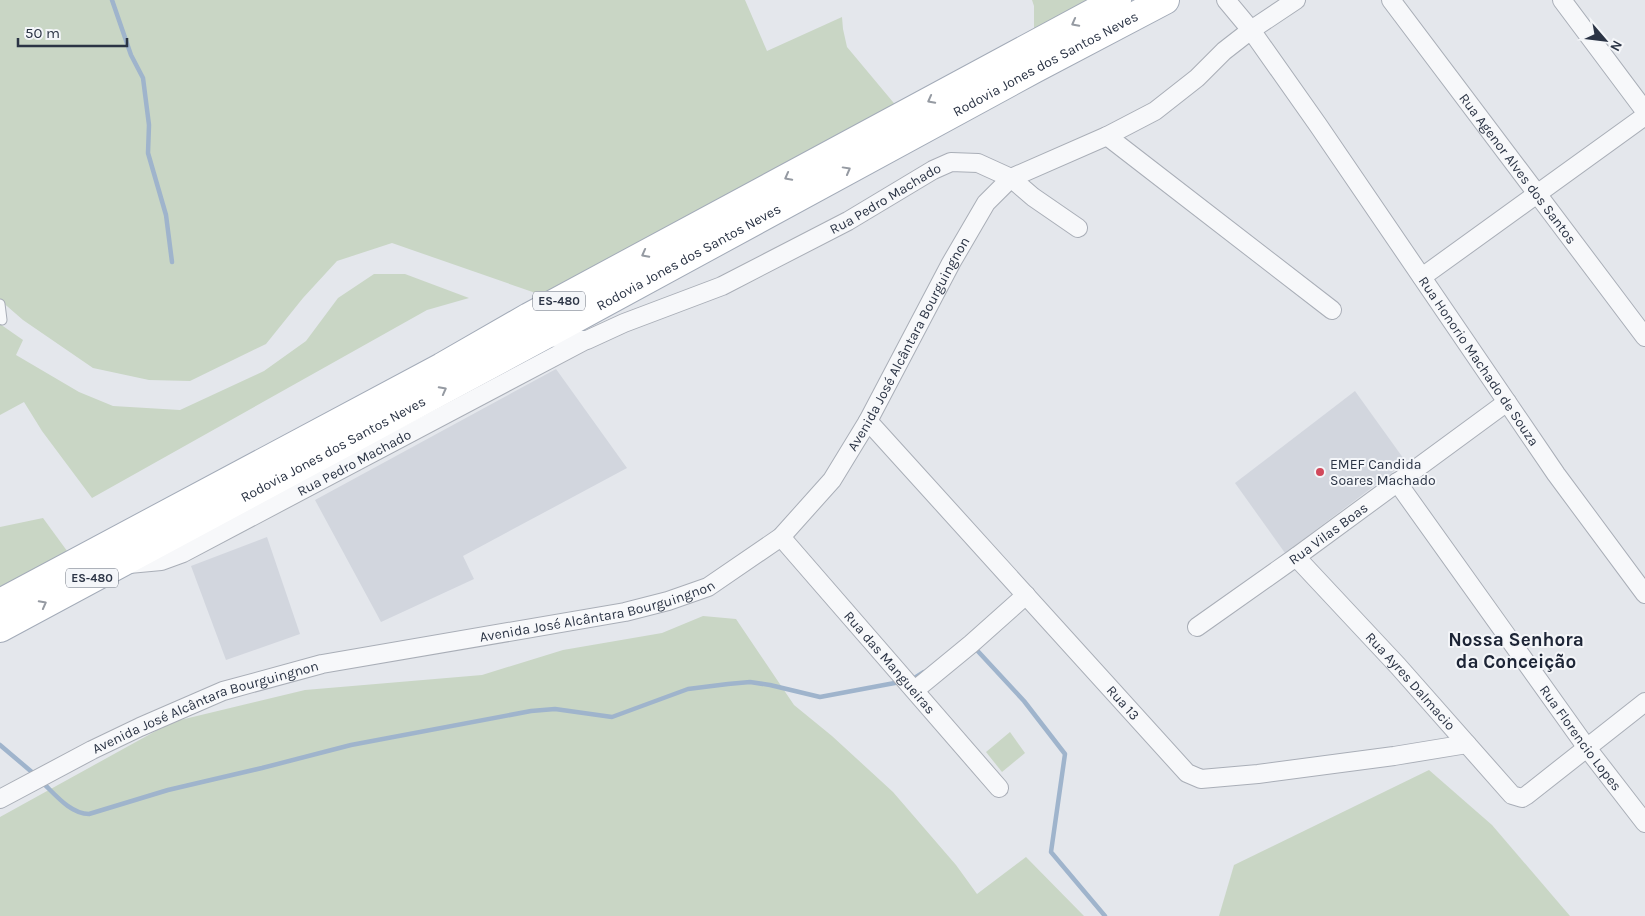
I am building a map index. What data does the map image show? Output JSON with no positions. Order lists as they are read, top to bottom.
{
  "streets": {
    "main road": ["Rodovia Jones dos Santos Neves", "ES-480"],
    "street": [
      "Rua Agenor Alves dos Santos",
      "Rua Pedro Machado",
      "Avenida José Alcântara Bourguingnon",
      "Rua Honorio Machado de Souza",
      "Rua Vilas Boas",
      "Rua das Mangueiras",
      "Rua Ayres Dalmacio",
      "Rua 13",
      "Rua Florencio Lopes"
    ]
  },
  "crossings": [
    ["Rodovia Jones dos Santos Neves", "Rua Pedro Machado"],
    ["Rua Pedro Machado", "Avenida José Alcântara Bourguingnon"],
    ["Avenida José Alcântara Bourguingnon", "Rua das Mangueiras"],
    ["Avenida José Alcântara Bourguingnon", "Rua 13"],
    ["Rua Honorio Machado de Souza", "Rua Vilas Boas"],
    ["Rua Vilas Boas", "Rua Ayres Dalmacio"],
    ["Rua Vilas Boas", "Rua Florencio Lopes"],
    ["Rua Ayres Dalmacio", "Rua 13"],
    ["Rua Ayres Dalmacio", "Rua Florencio Lopes"]
  ],
  "districts": ["Nossa Senhora da Conceição"],
  "places": ["EMEF Candida Soares Machado"],
  "scale_bar": "50 m",
  "north": "bottom right"
}
